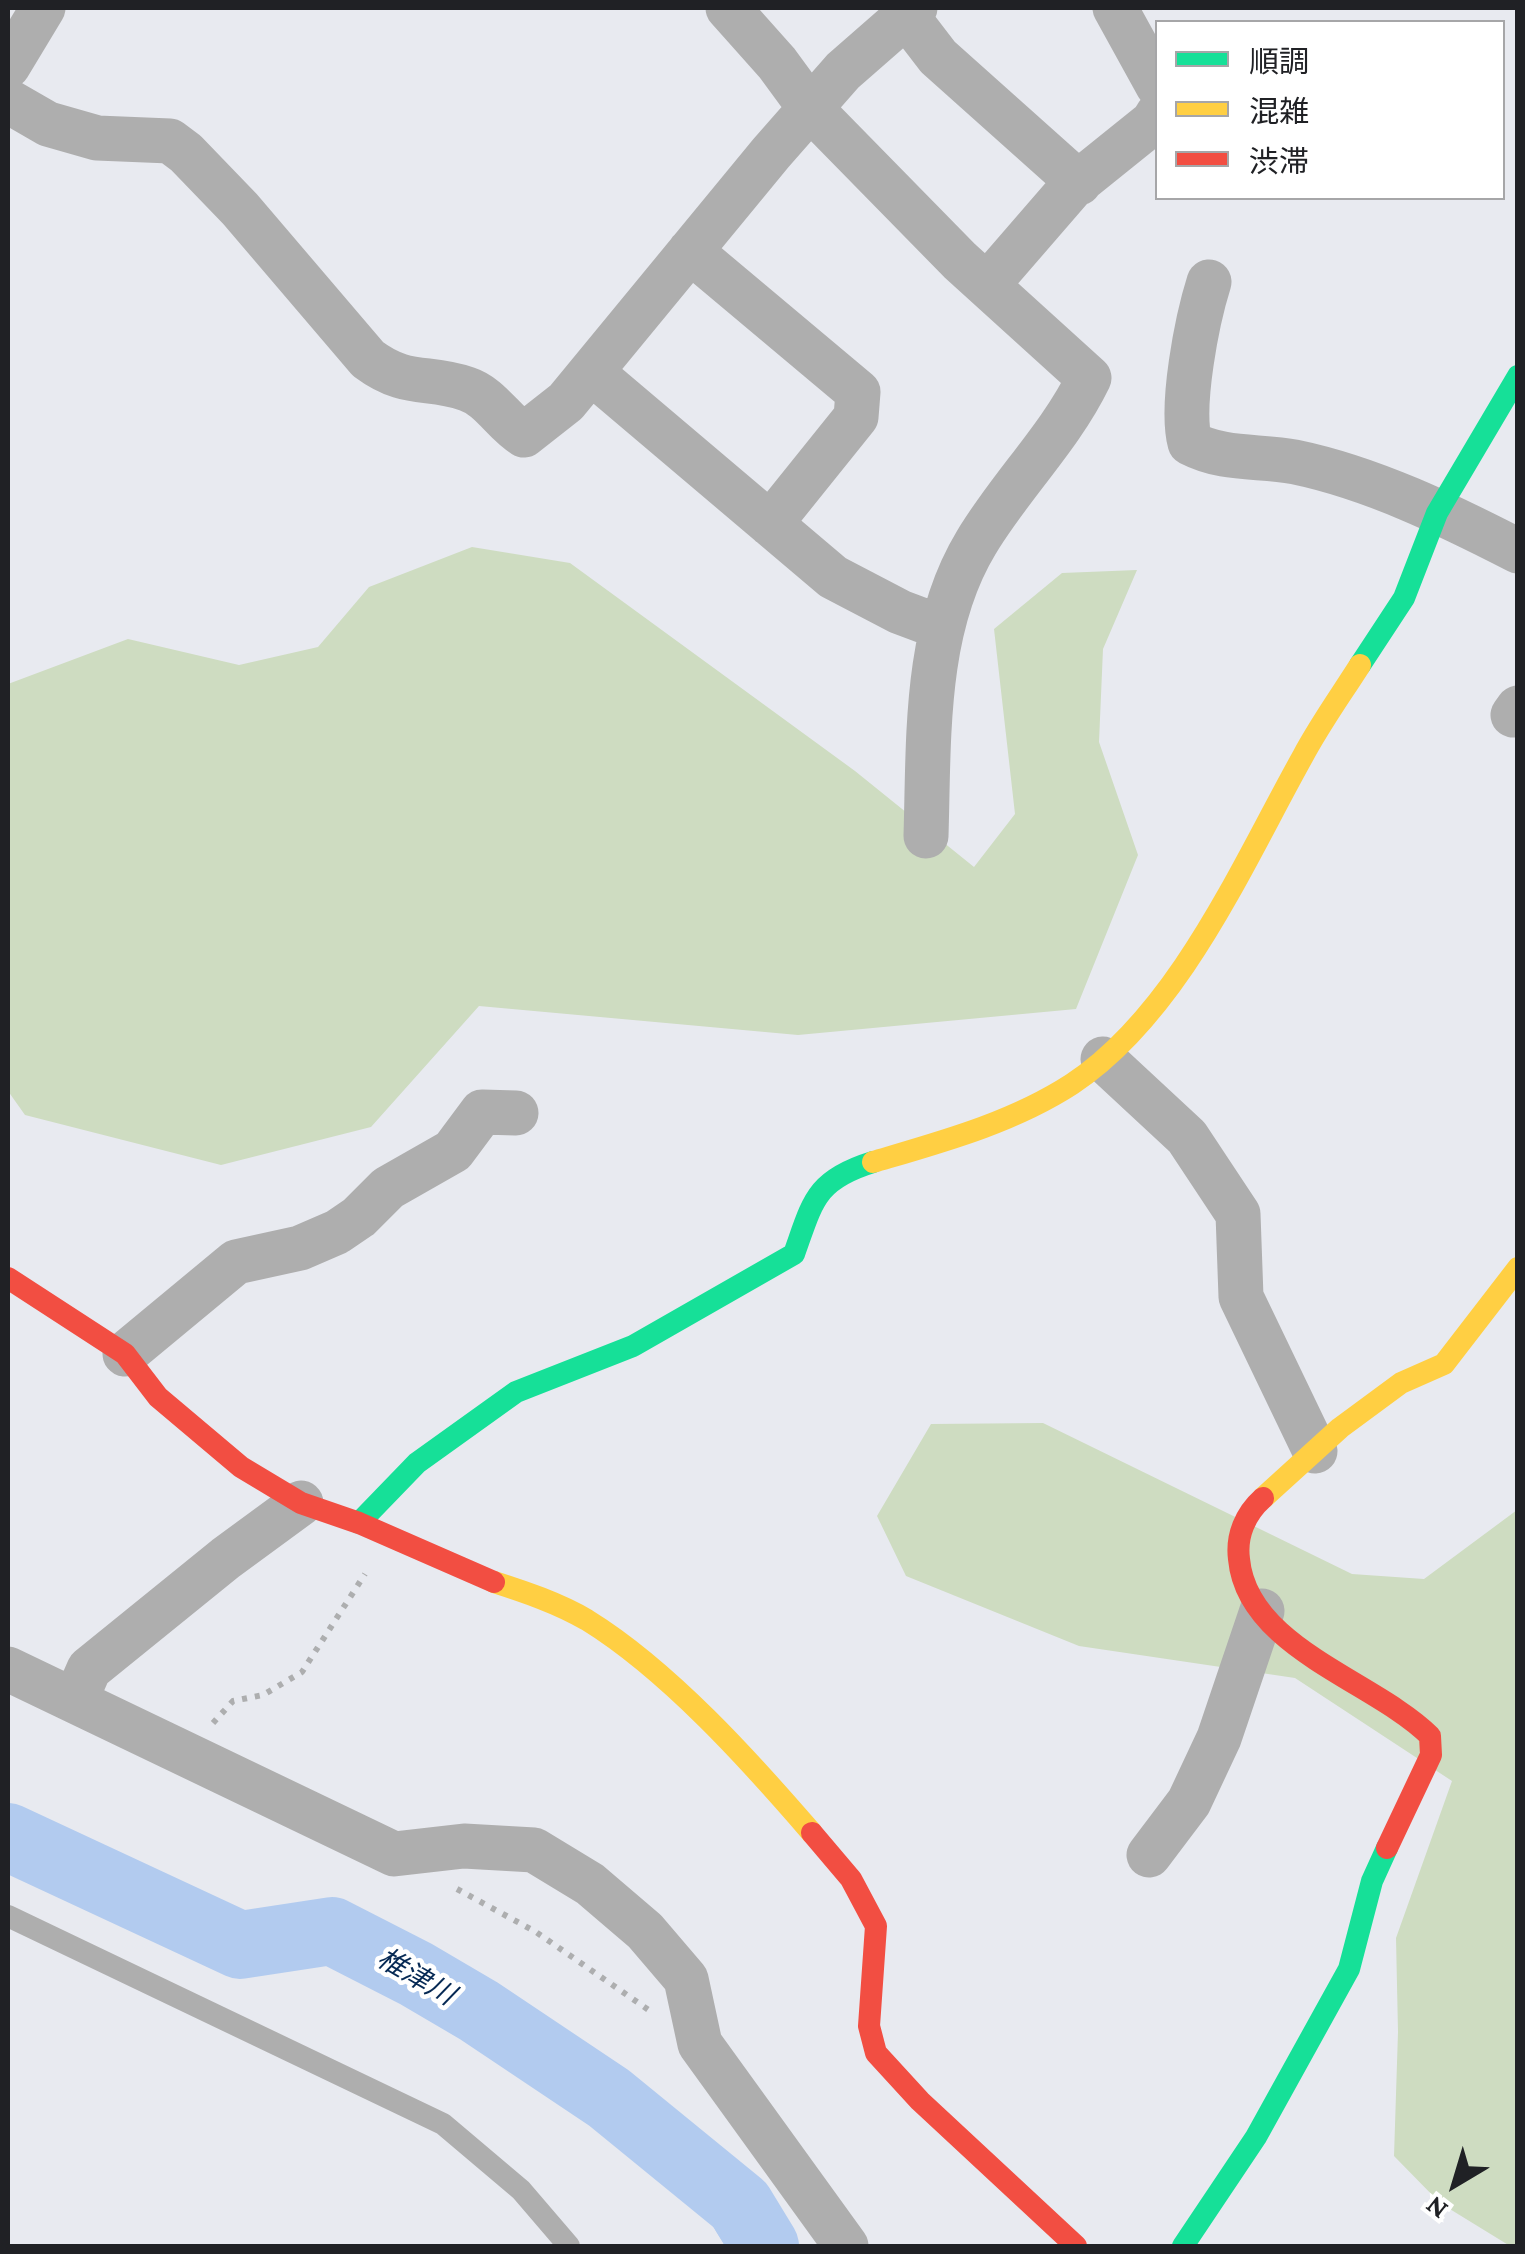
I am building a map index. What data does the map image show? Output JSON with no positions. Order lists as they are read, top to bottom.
{
  "water": ["椎津川"],
  "legend": ["順調", "混雑", "渋滞"],
  "north": "bottom left"
}
